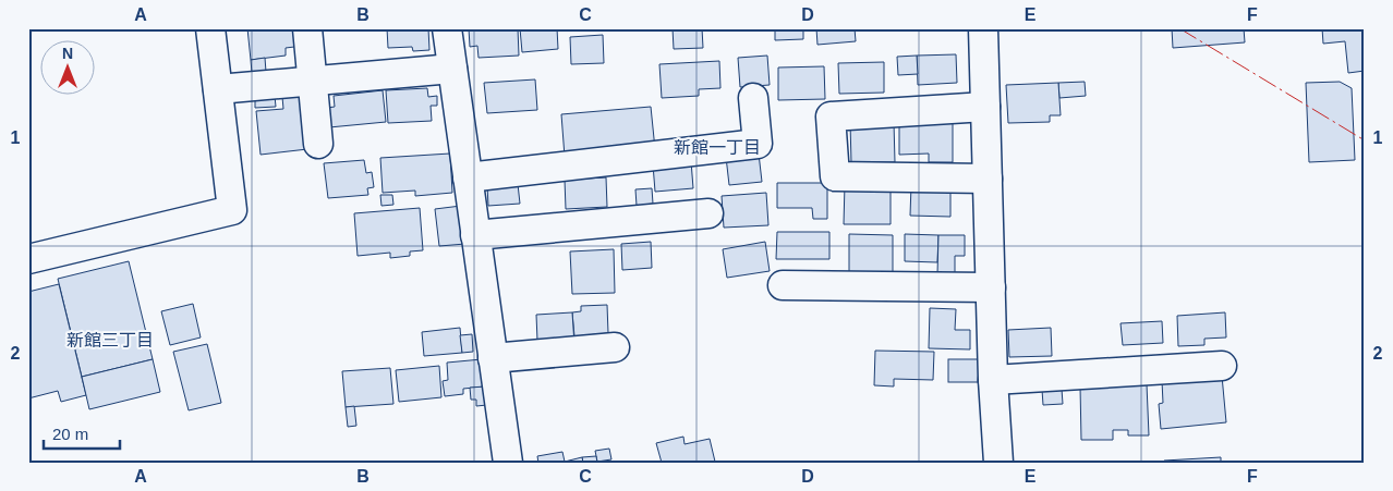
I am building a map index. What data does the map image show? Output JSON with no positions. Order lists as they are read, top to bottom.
{
  "districts": ["新館一丁目", "新館三丁目"],
  "scale_bar": "20 m",
  "north": "top",
  "grid": {
    "columns": [
      "A",
      "B",
      "C",
      "D",
      "E",
      "F"
    ],
    "rows": ["1", "2"]
  }
}
